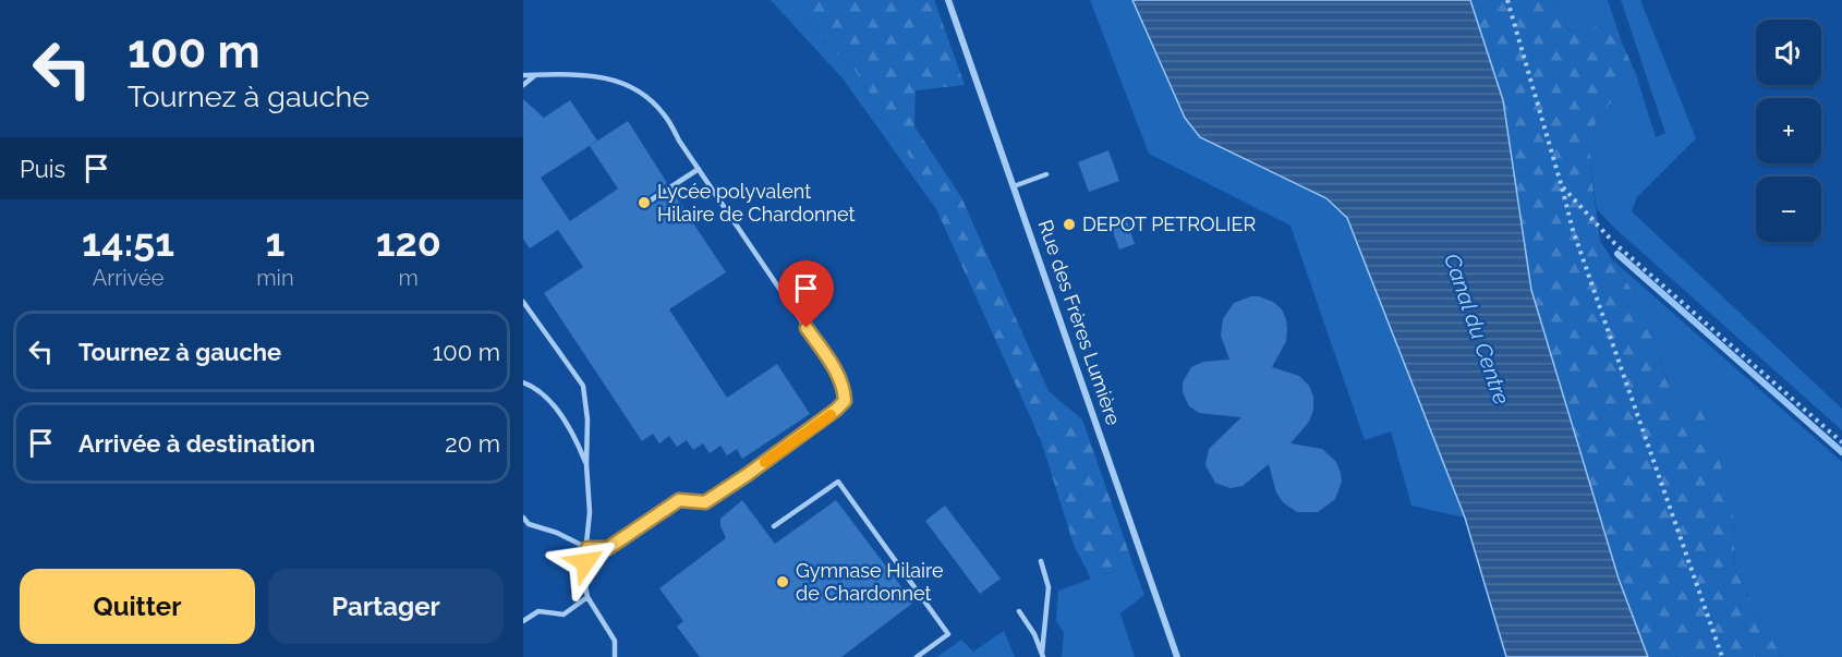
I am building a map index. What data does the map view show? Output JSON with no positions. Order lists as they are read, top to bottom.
{
  "streets": {
    "street": ["Rue des Frères Lumière"]
  },
  "water": ["Canal du Centre"],
  "places": ["Lycée polyvalent Hilaire de Chardonnet", "DEPOT PETROLIER", "Gymnase Hilaire de Chardonnet"],
  "page": {
    "turn": ["100 m", "Tournez à gauche"],
    "map_buttons": ["+", "−"],
    "then": "Puis",
    "eta": [
      "14:51",
      "Arrivée",
      "1",
      "min",
      "120",
      "m"
    ],
    "list": [
      {
        "name": "Tournez à gauche",
        "value": "100 m"
      },
      {
        "name": "Arrivée à destination",
        "value": "20 m"
      }
    ],
    "buttons": ["Quitter", "Partager"]
  }
}
